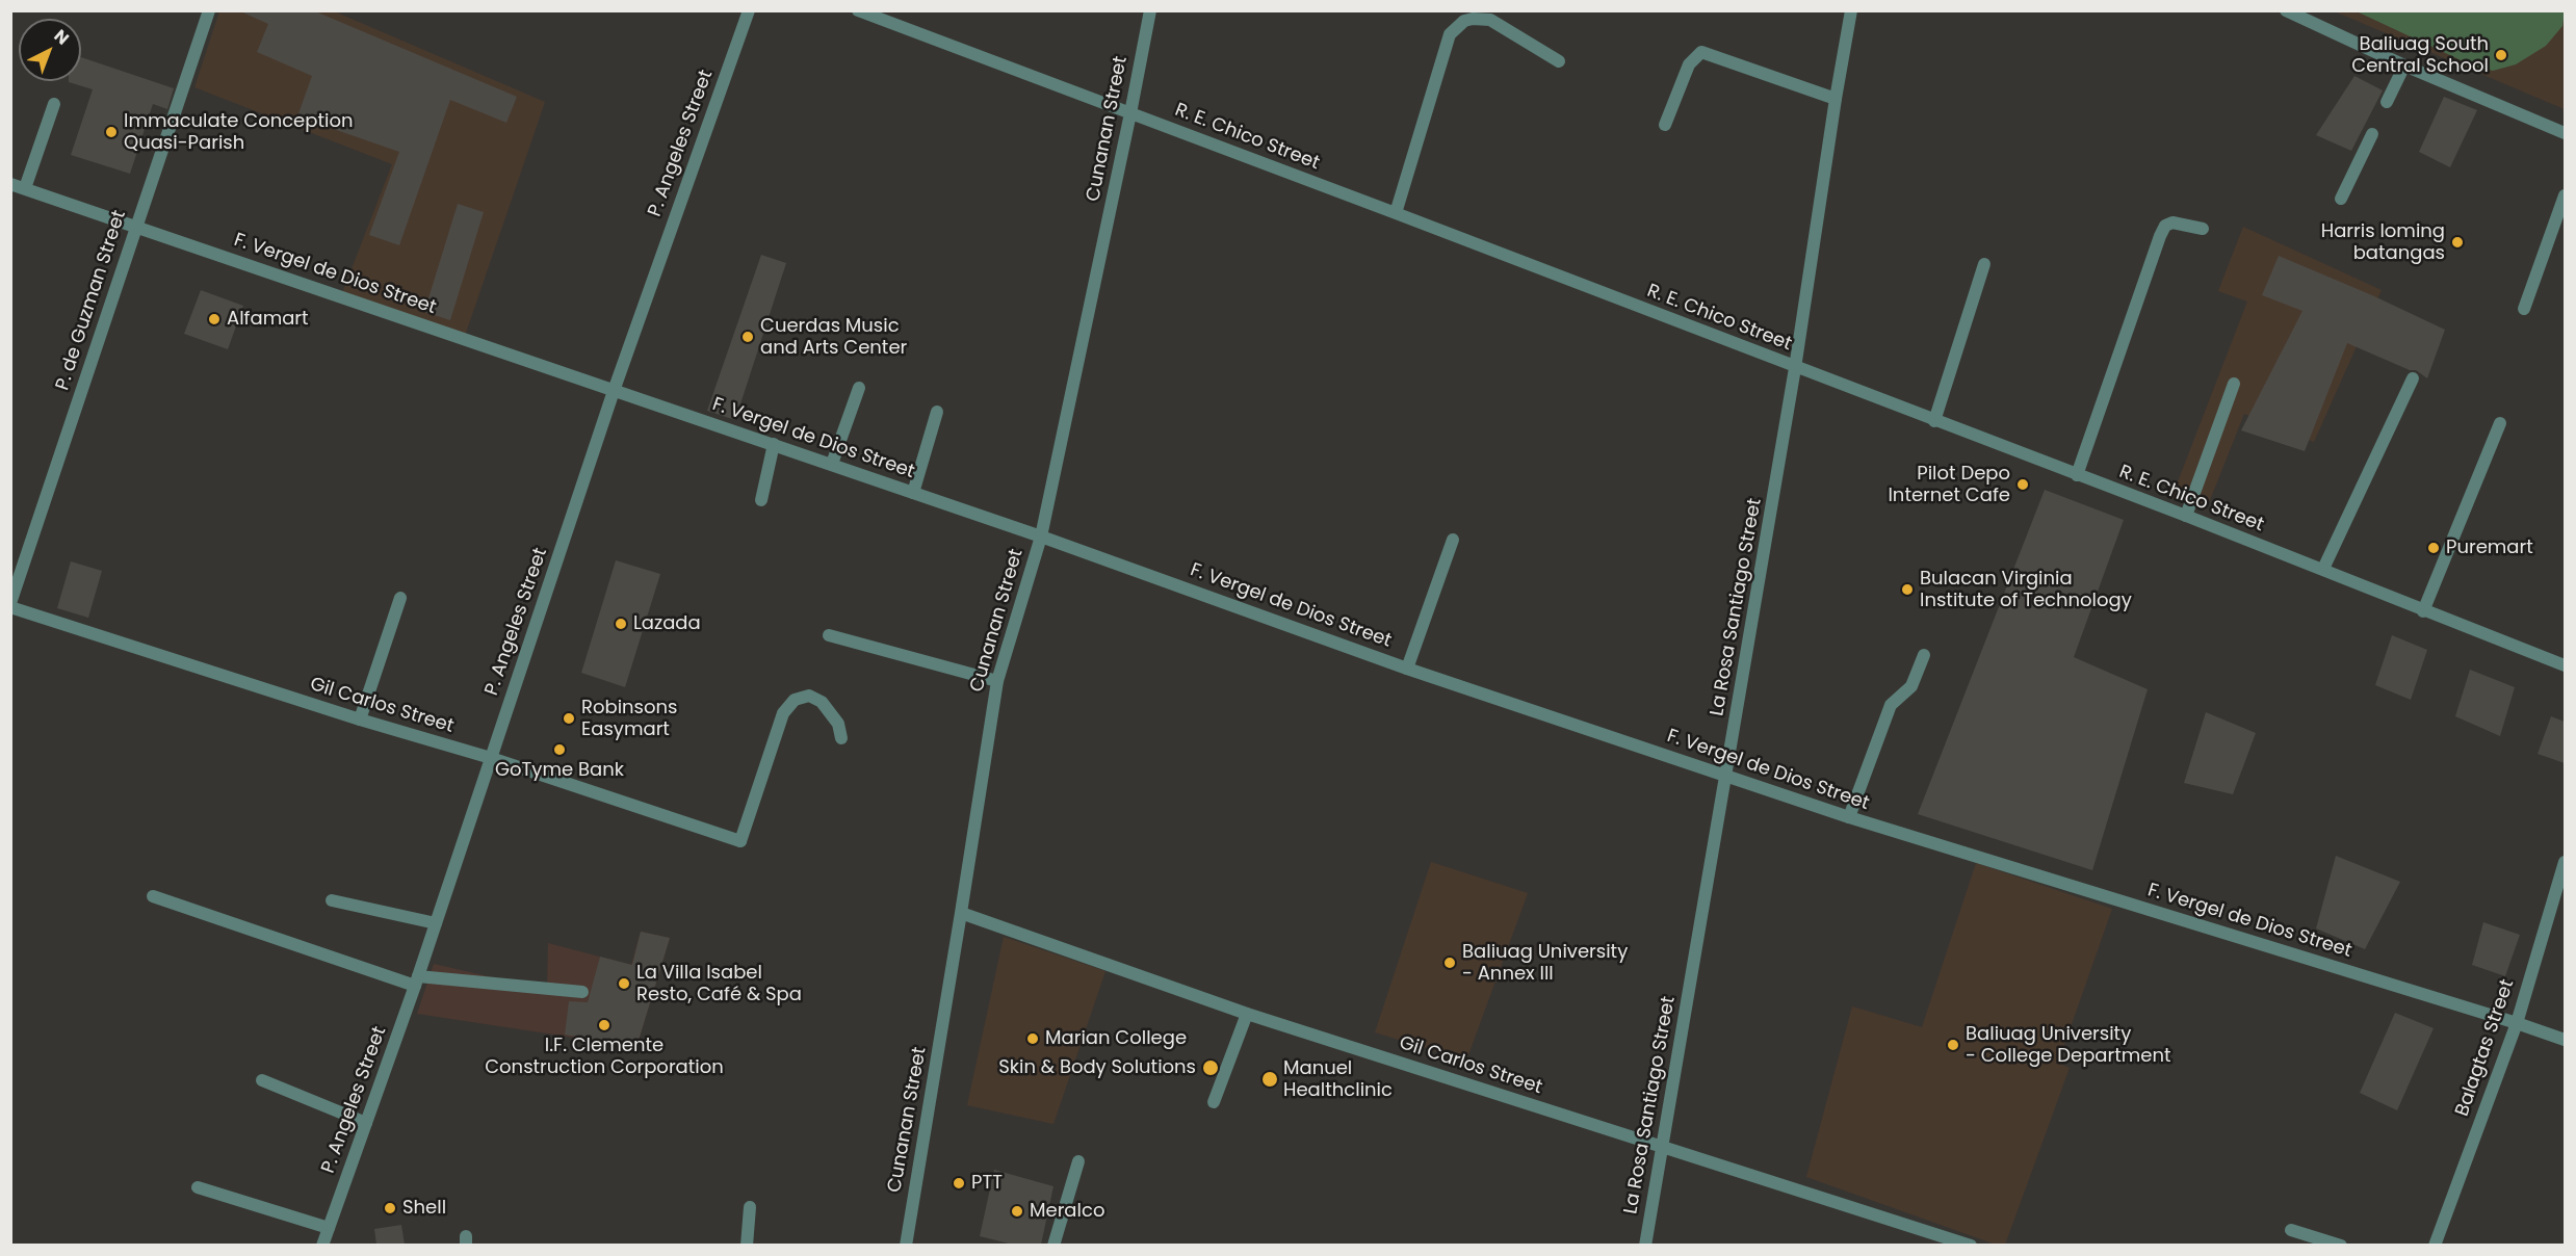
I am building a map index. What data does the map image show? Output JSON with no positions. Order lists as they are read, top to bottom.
{
  "streets": {
    "street": [
      "Cunanan Street",
      "R. E. Chico Street",
      "P. Angeles Street",
      "F. Vergel de Dios Street",
      "P. de Guzman Street",
      "La Rosa Santiago Street",
      "Gil Carlos Street",
      "Balagtas Street"
    ]
  },
  "crossings": [
    ["Cunanan Street", "R. E. Chico Street"],
    ["Cunanan Street", "F. Vergel de Dios Street"],
    ["Cunanan Street", "Gil Carlos Street"],
    ["R. E. Chico Street", "La Rosa Santiago Street"],
    ["P. Angeles Street", "F. Vergel de Dios Street"],
    ["P. Angeles Street", "Gil Carlos Street"],
    ["F. Vergel de Dios Street", "P. de Guzman Street"],
    ["F. Vergel de Dios Street", "La Rosa Santiago Street"],
    ["F. Vergel de Dios Street", "Balagtas Street"],
    ["P. de Guzman Street", "Gil Carlos Street"],
    ["La Rosa Santiago Street", "Gil Carlos Street"]
  ],
  "places": [
    "Baliuag South Central School",
    "Immaculate Conception Quasi-Parish",
    "Harris loming batangas",
    "Alfamart",
    "Cuerdas Music and Arts Center",
    "Pilot Depo Internet Cafe",
    "Puremart",
    "Bulacan Virginia Institute of Technology",
    "Lazada",
    "Robinsons Easymart",
    "GoTyme Bank",
    "Baliuag University - Annex III",
    "La Villa Isabel Resto, Café & Spa",
    "I.F. Clemente Construction Corporation",
    "Marian College",
    "Baliuag University - College Department",
    "Skin & Body Solutions",
    "Manuel Healthclinic",
    "PTT",
    "Shell",
    "Meralco"
  ],
  "north": "top right"
}
